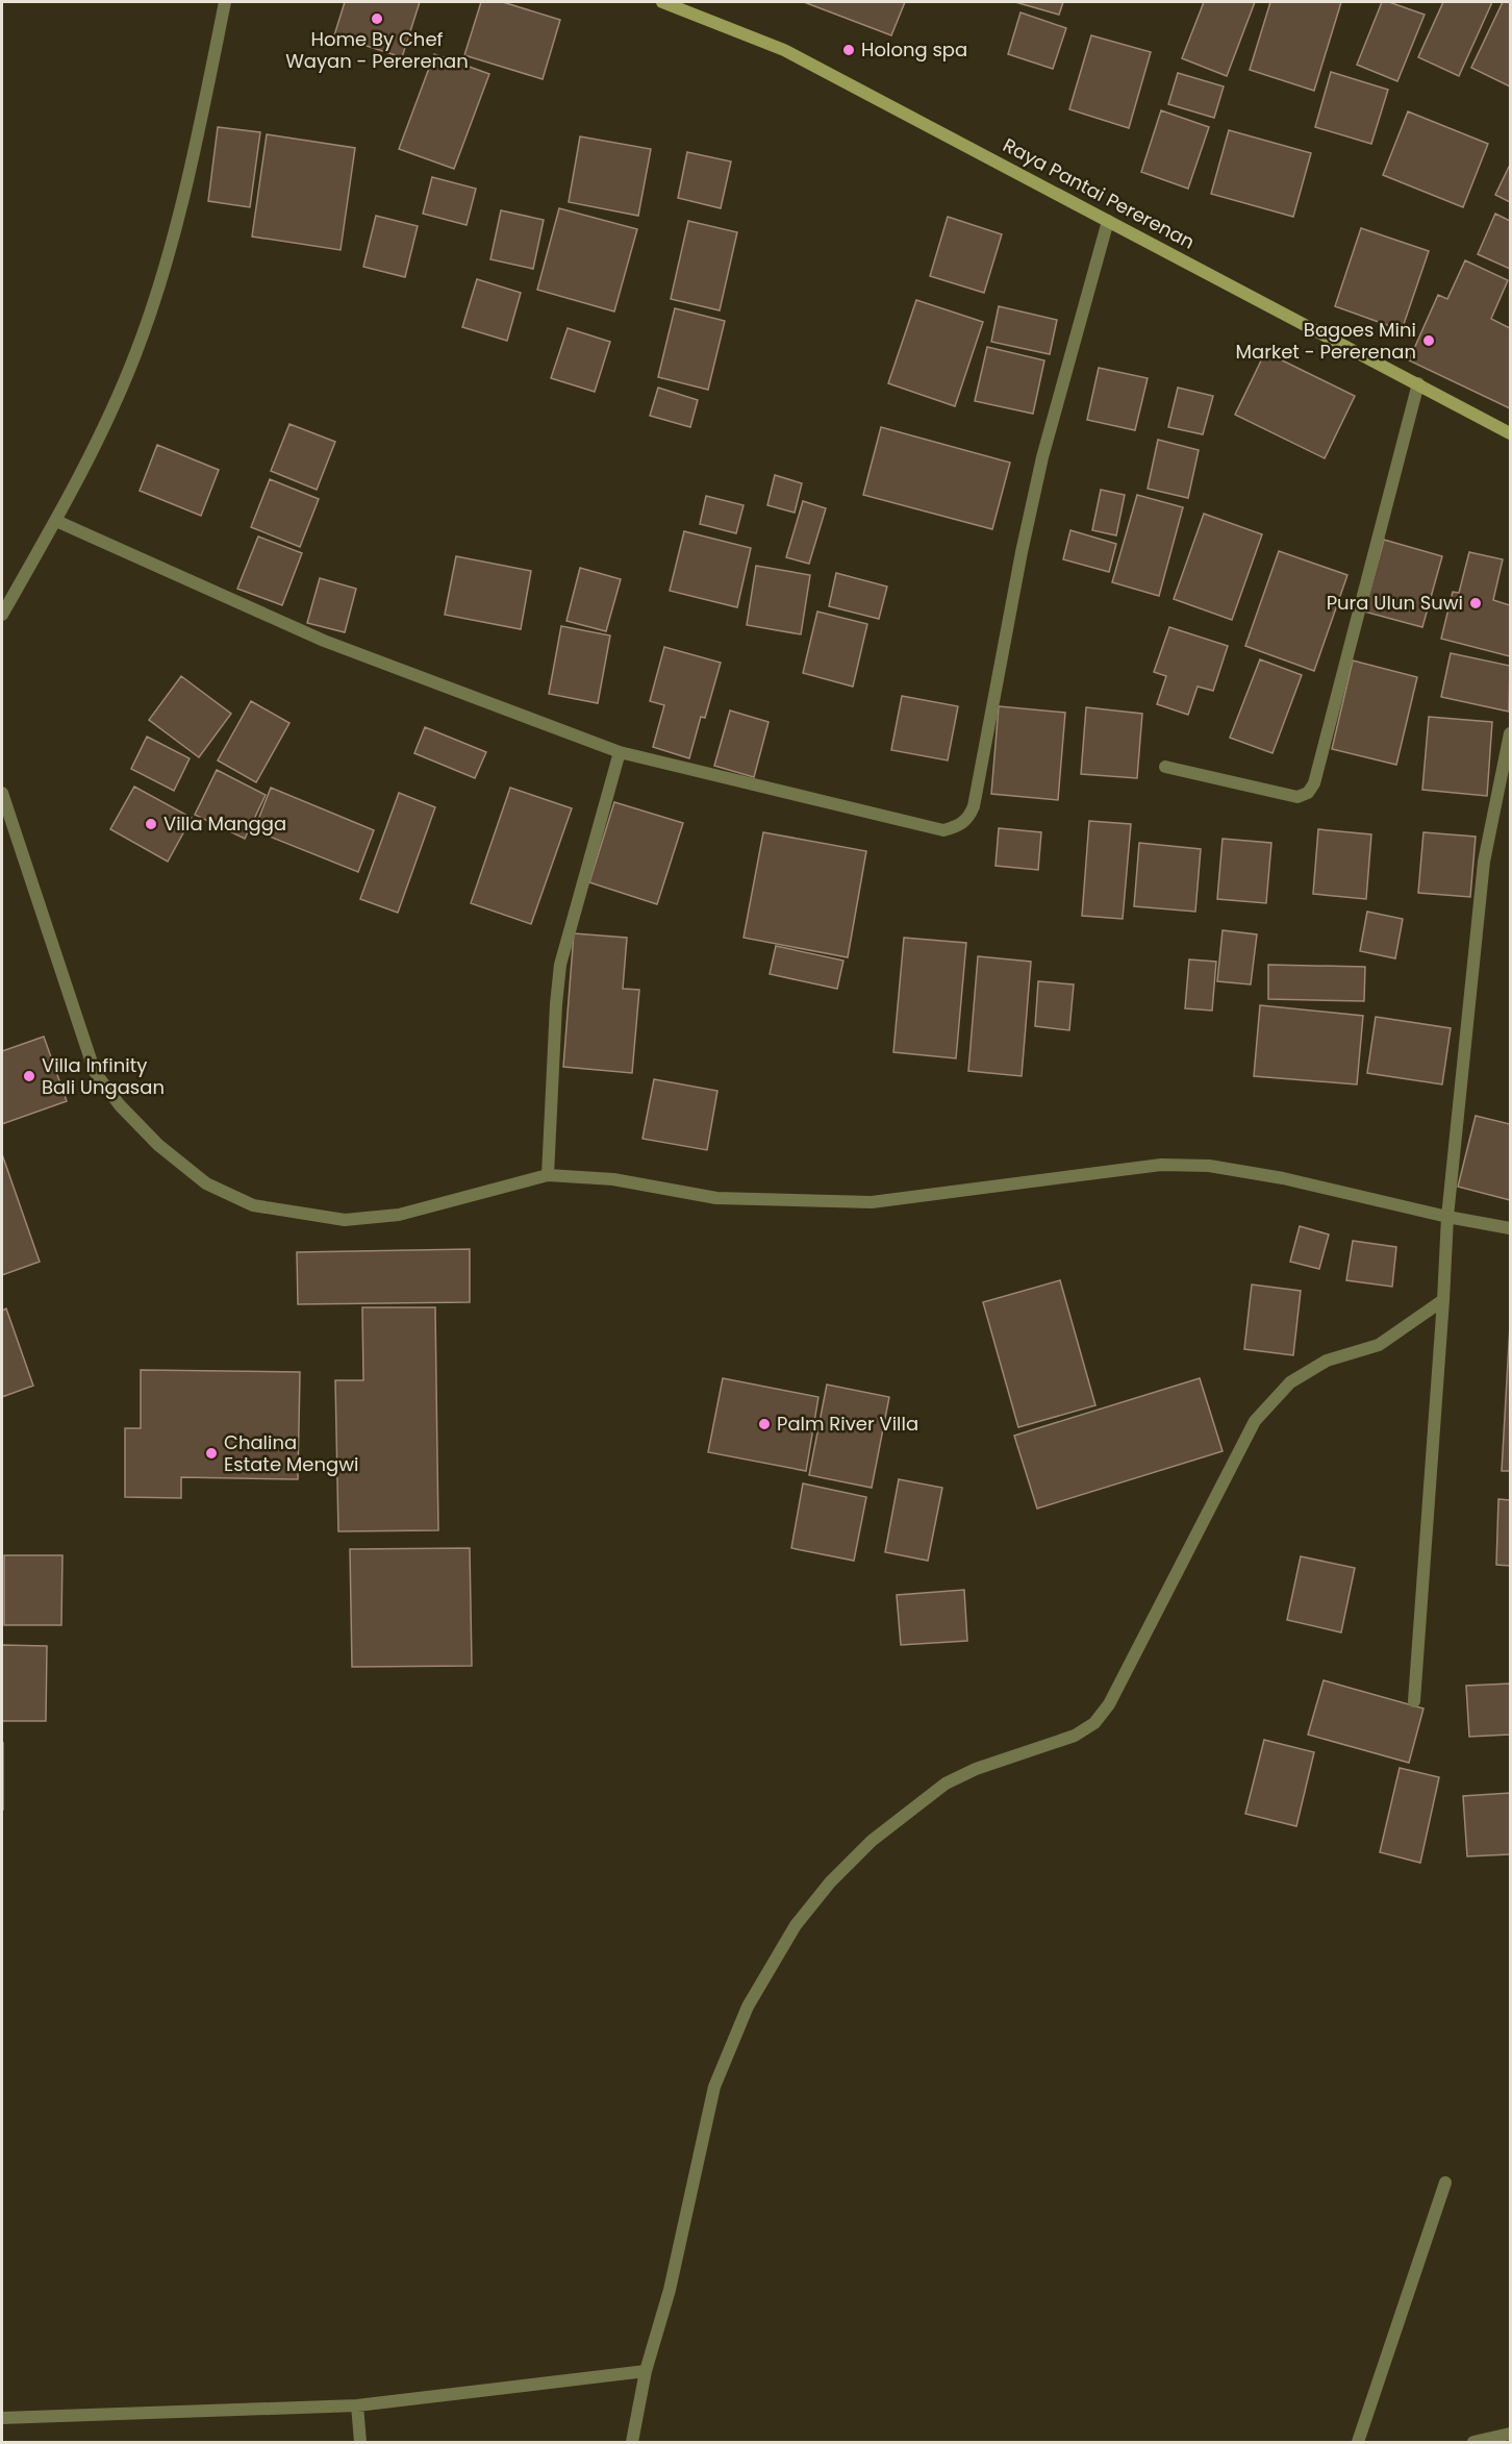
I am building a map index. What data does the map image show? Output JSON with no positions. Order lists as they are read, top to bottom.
{
  "streets": {
    "street": ["Raya Pantai Pererenan"]
  },
  "places": [
    "Home By Chef Wayan - Pererenan",
    "Holong spa",
    "Bagoes Mini Market - Pererenan",
    "Pura Ulun Suwi",
    "Villa Mangga",
    "Villa Infinity Bali Ungasan",
    "Palm River Villa",
    "Chalina Estate Mengwi"
  ]
}
